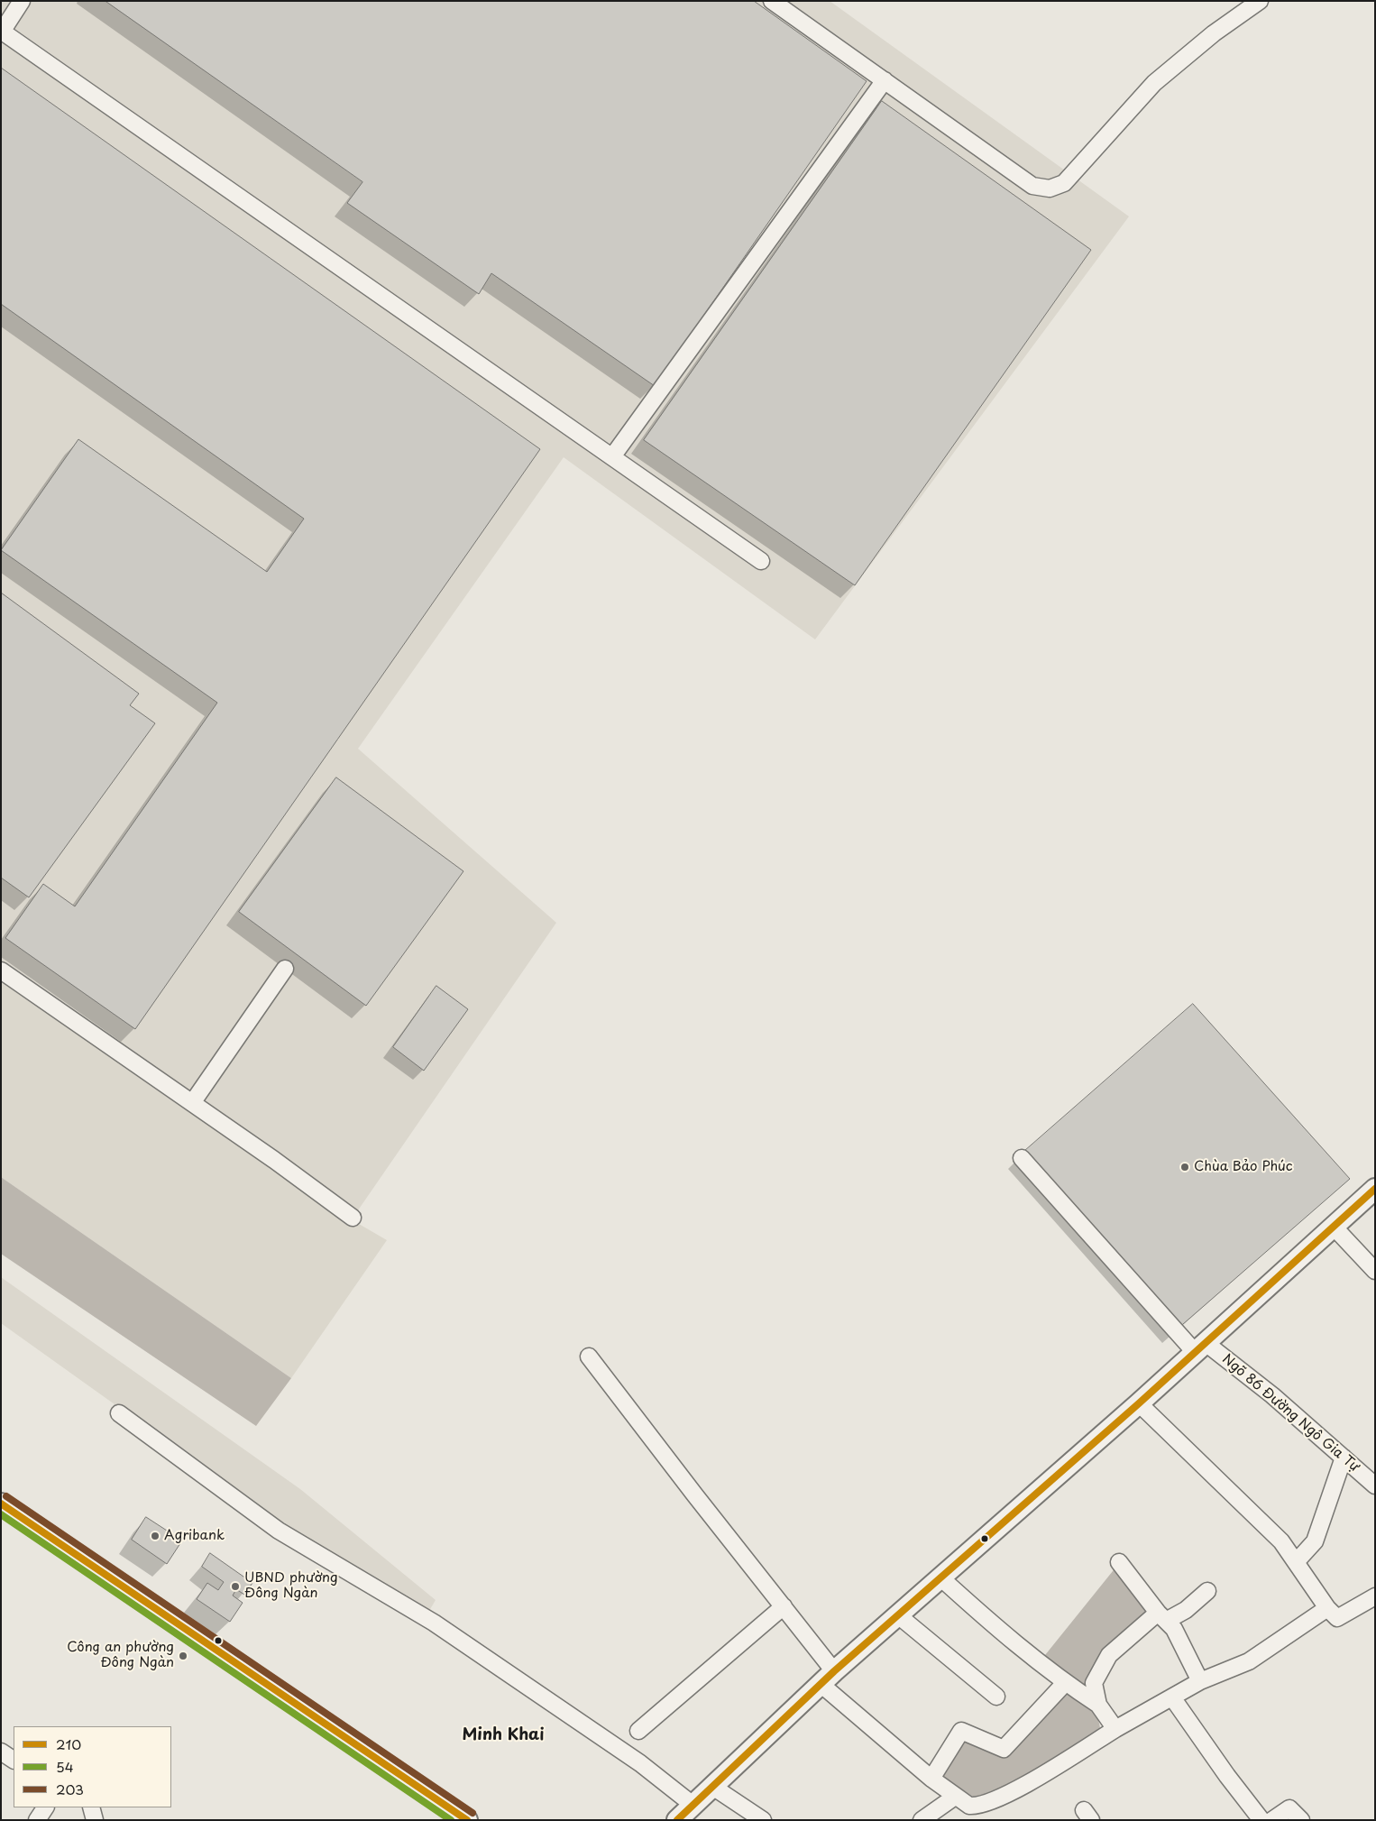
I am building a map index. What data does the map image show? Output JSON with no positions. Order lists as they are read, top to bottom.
{
  "streets": {
    "street": ["Ngõ 86 Đường Ngô Gia Tự"]
  },
  "districts": ["Minh Khai"],
  "places": [
    "Chùa Bảo Phúc",
    "Agribank",
    "UBND phường Đông Ngàn",
    "Công an phường Đông Ngàn"
  ],
  "lines": ["transit line 210", "transit line 203", "transit line 54"],
  "legend": ["210", "54", "203"]
}
